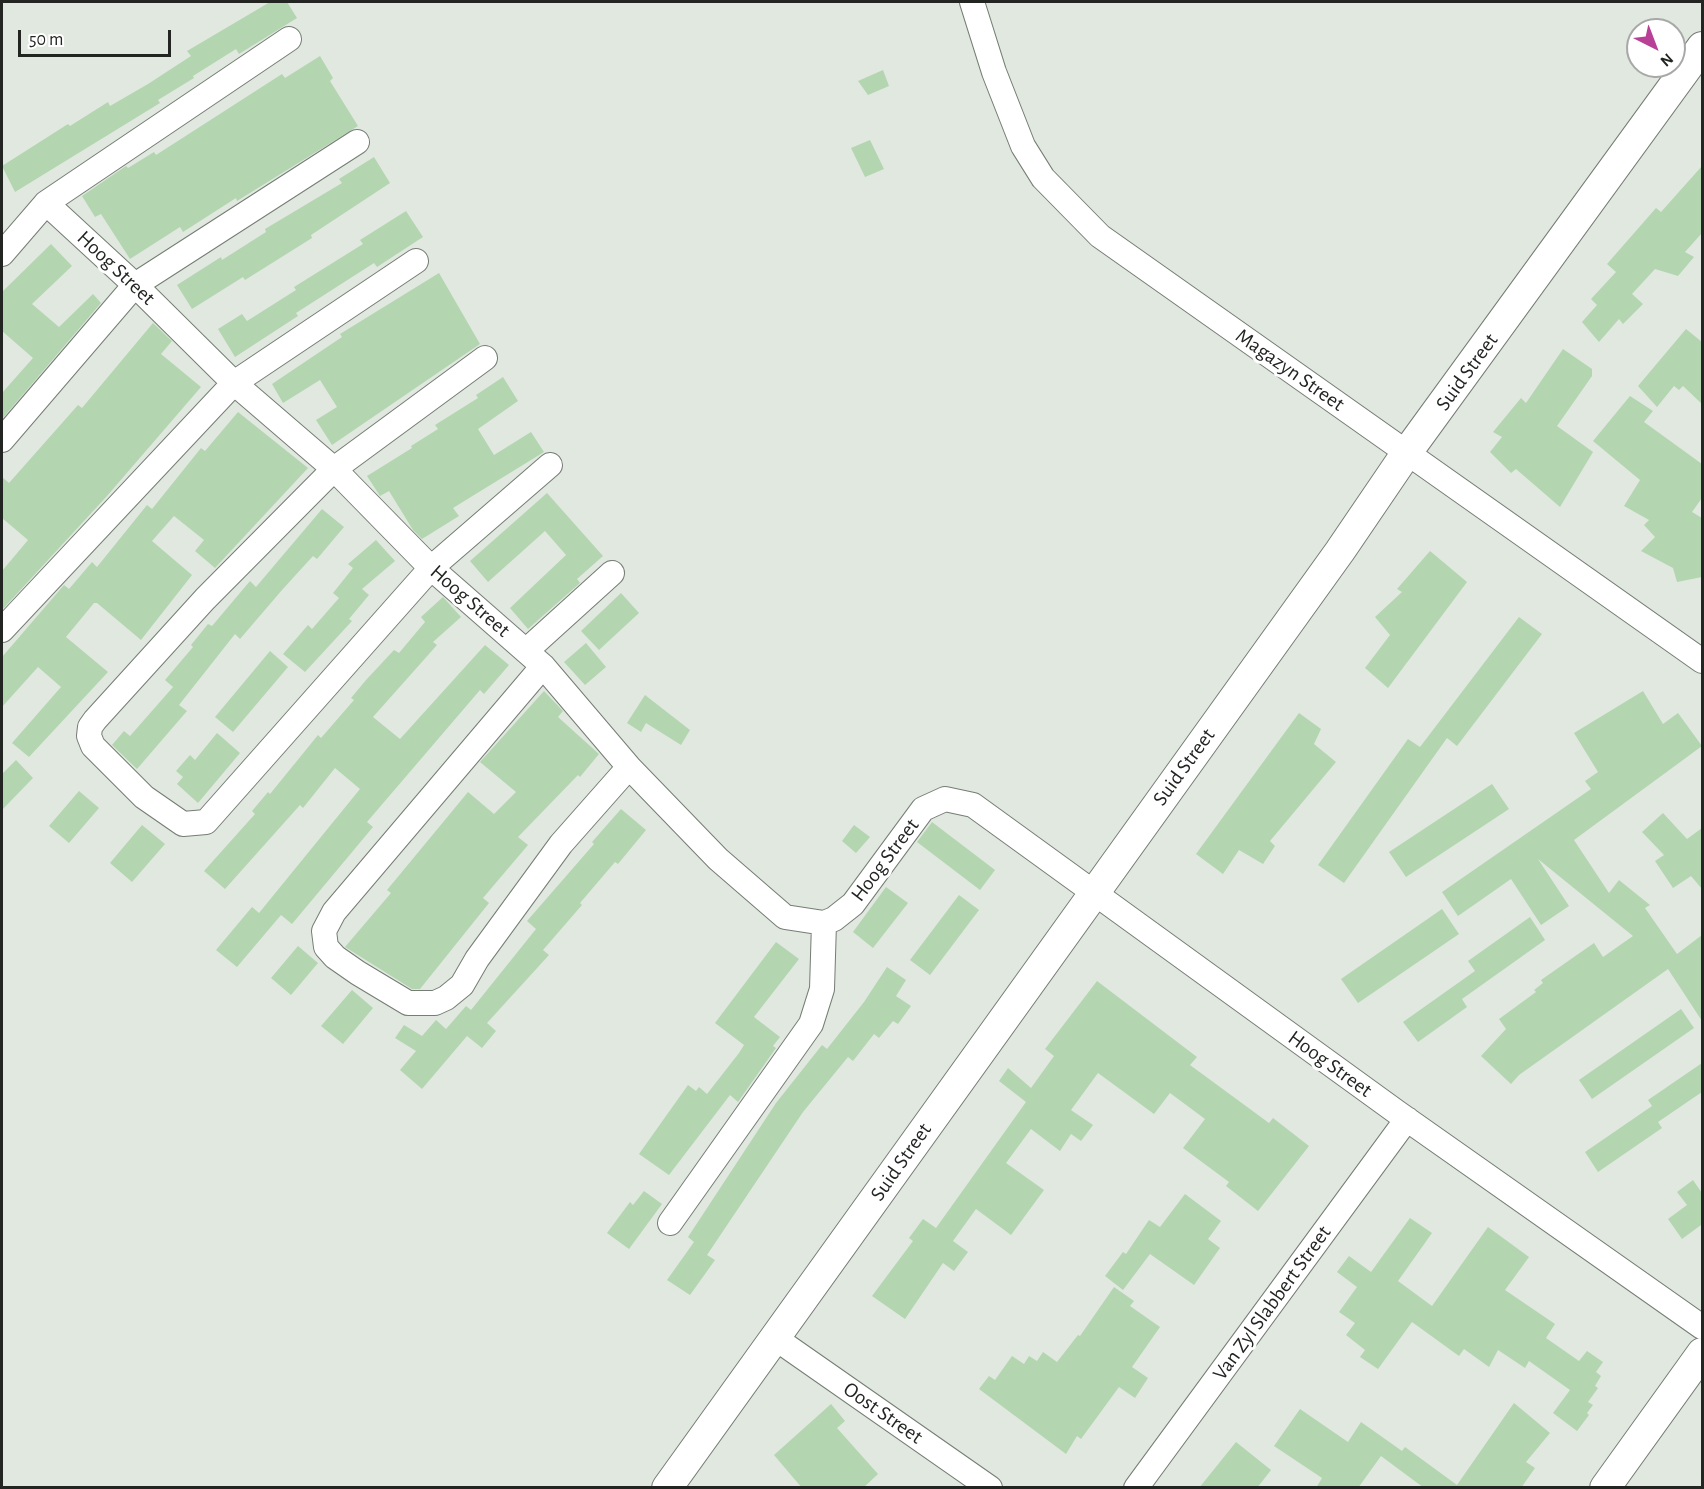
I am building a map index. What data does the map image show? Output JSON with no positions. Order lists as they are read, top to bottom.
{
  "streets": {
    "street": [
      "Hoog Street",
      "Magazyn Street",
      "Suid Street",
      "Van Zyl Slabbert Street",
      "Oost Street"
    ]
  },
  "crossings": [
    ["Hoog Street", "Suid Street"],
    ["Hoog Street", "Van Zyl Slabbert Street"],
    ["Magazyn Street", "Suid Street"],
    ["Suid Street", "Oost Street"]
  ],
  "scale_bar": "50 m",
  "north": "bottom right"
}
